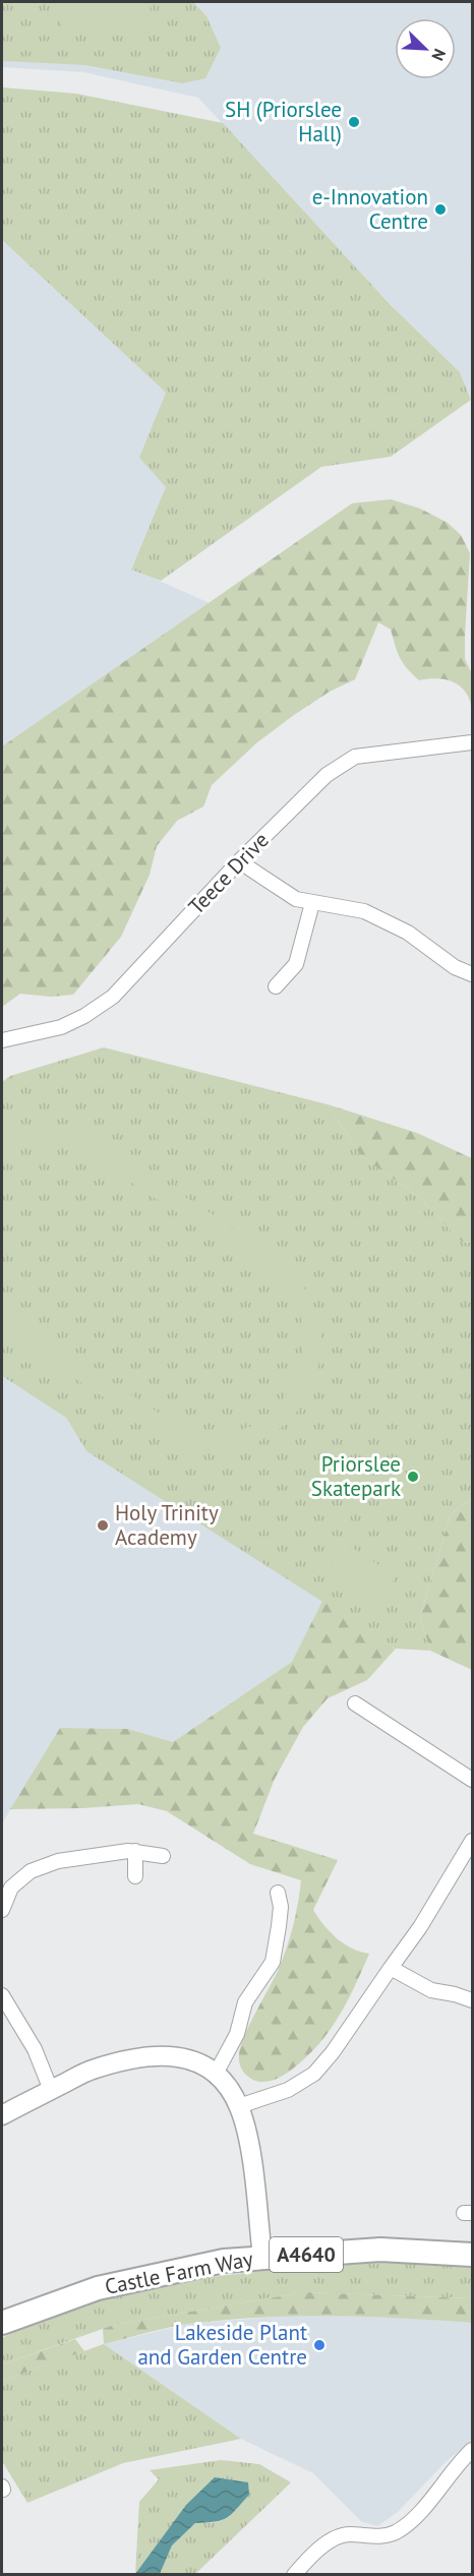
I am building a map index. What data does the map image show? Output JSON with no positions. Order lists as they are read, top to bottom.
{
  "streets": {
    "main road": ["A4640", "Castle Farm Way"],
    "street": ["Teece Drive"]
  },
  "places": [
    "SH (Priorslee Hall)",
    "e-Innovation Centre",
    "Priorslee Skatepark",
    "Holy Trinity Academy",
    "Lakeside Plant and Garden Centre"
  ],
  "north": "bottom right"
}
